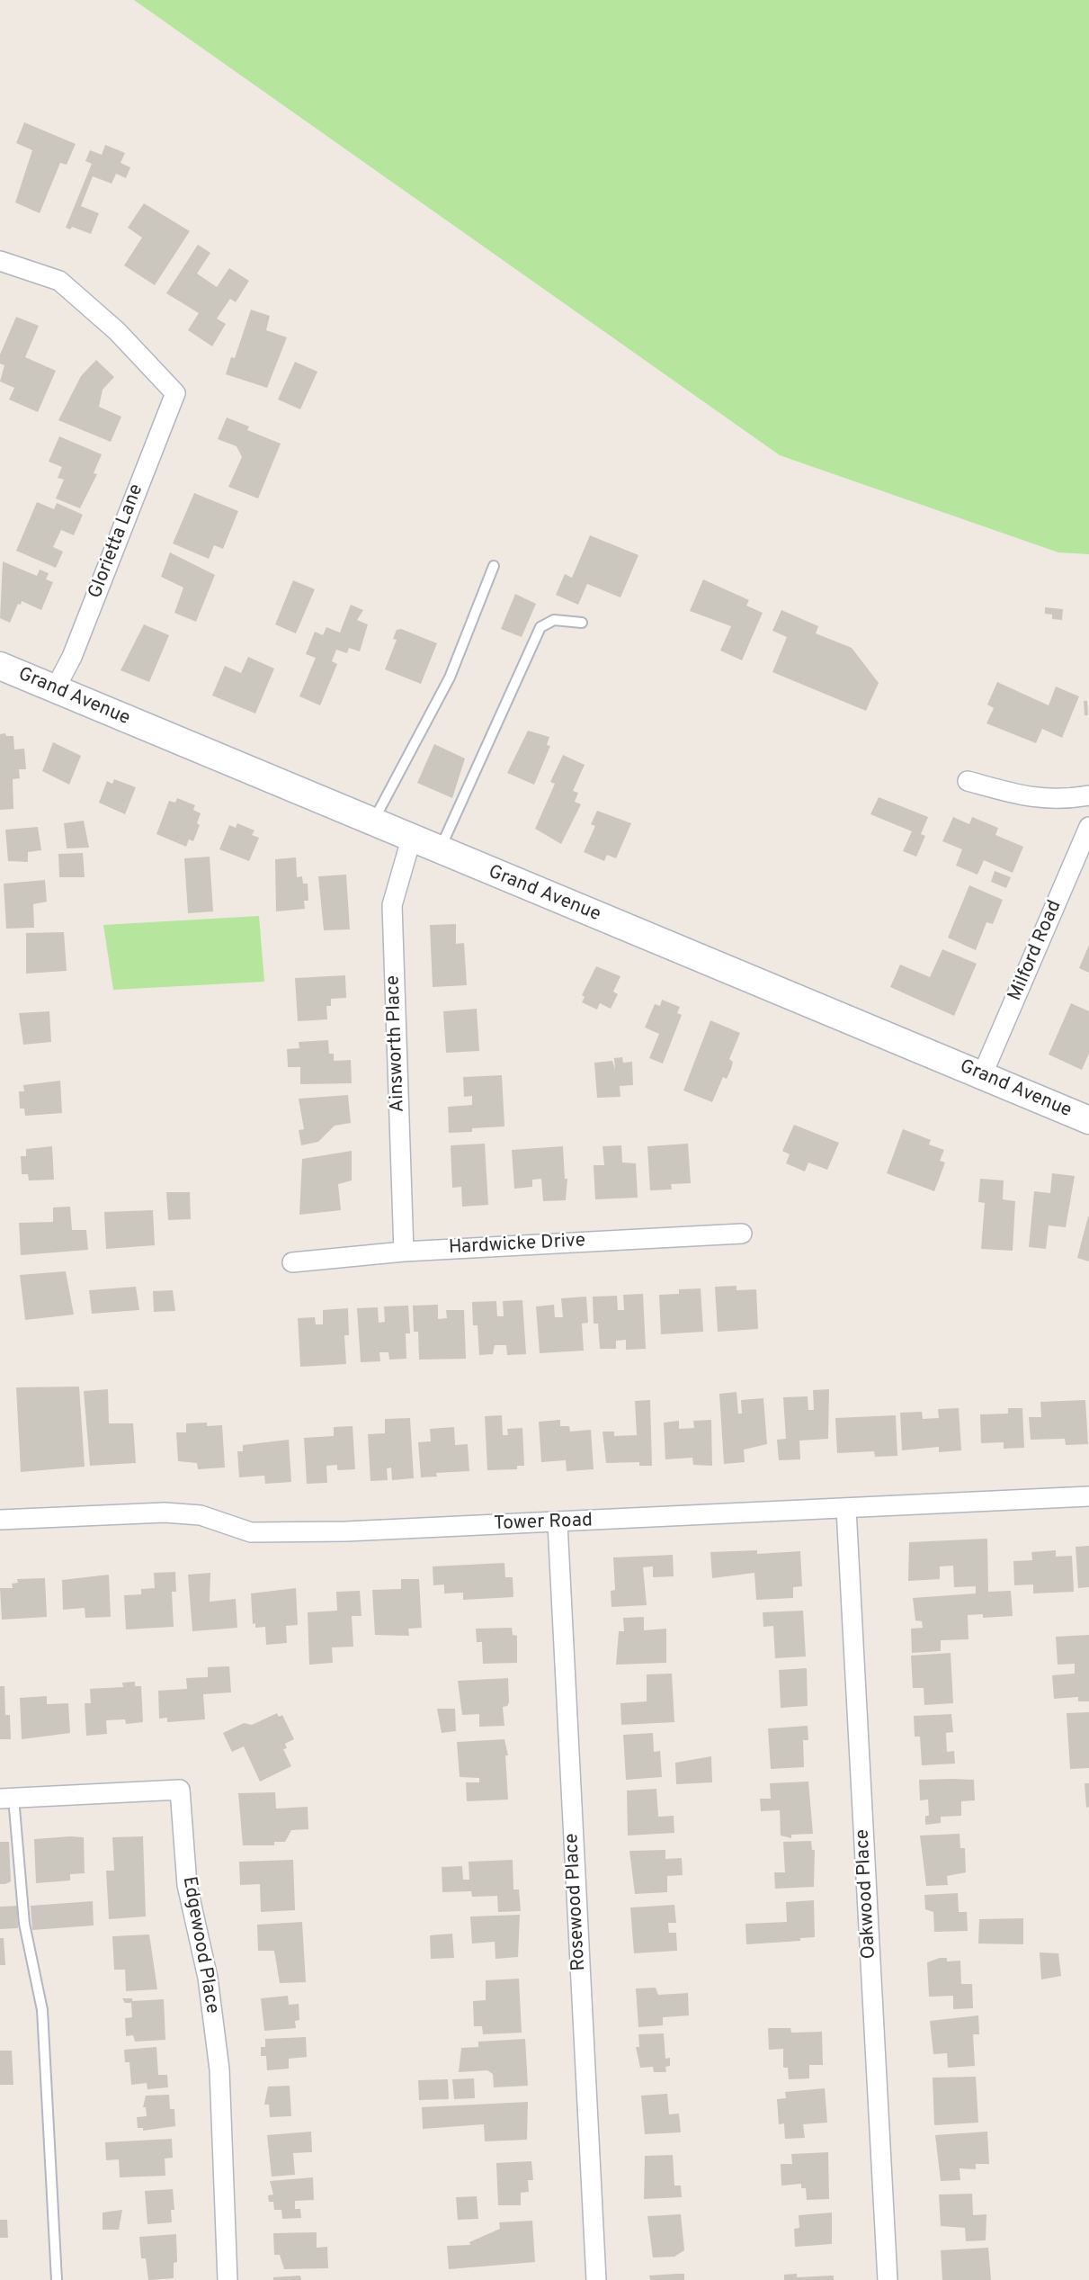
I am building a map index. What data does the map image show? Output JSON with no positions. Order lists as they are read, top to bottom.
{
  "streets": {
    "street": [
      "Glorietta Lane",
      "Grand Avenue",
      "Milford Road",
      "Ainsworth Place",
      "Hardwicke Drive",
      "Tower Road",
      "Oakwood Place",
      "Rosewood Place",
      "Edgewood Place"
    ]
  },
  "crossings": [
    ["Glorietta Lane", "Grand Avenue"],
    ["Grand Avenue", "Milford Road"],
    ["Grand Avenue", "Ainsworth Place"],
    ["Ainsworth Place", "Hardwicke Drive"],
    ["Tower Road", "Oakwood Place"],
    ["Tower Road", "Rosewood Place"]
  ]
}
